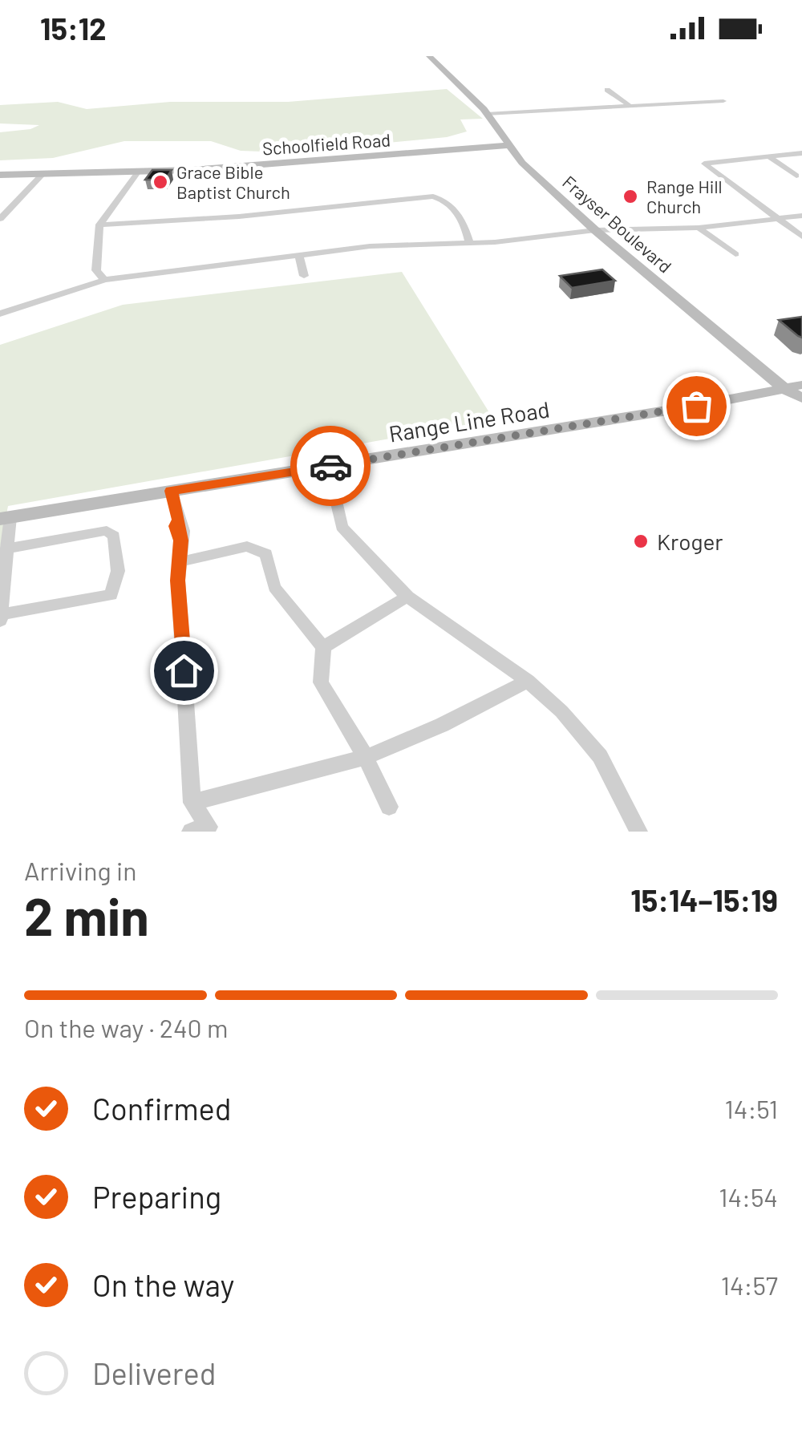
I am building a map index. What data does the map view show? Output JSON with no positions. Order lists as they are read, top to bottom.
{
  "streets": {
    "main road": ["Schoolfield Road", "Frayser Boulevard", "Range Line Road"]
  },
  "crossings": [
    ["Schoolfield Road", "Frayser Boulevard"],
    ["Frayser Boulevard", "Range Line Road"]
  ],
  "places": ["Grace Bible Baptist Church", "Range Hill Church", "Kroger"],
  "page": {
    "status": "15:12",
    "heading": ["2 min", "Arriving in", "15:14–15:19"],
    "bar": "On the way · 240 m",
    "list": [
      ["Confirmed", "14:51"],
      ["Preparing", "14:54"],
      ["On the way", "14:57"],
      "Delivered"
    ]
  }
}
